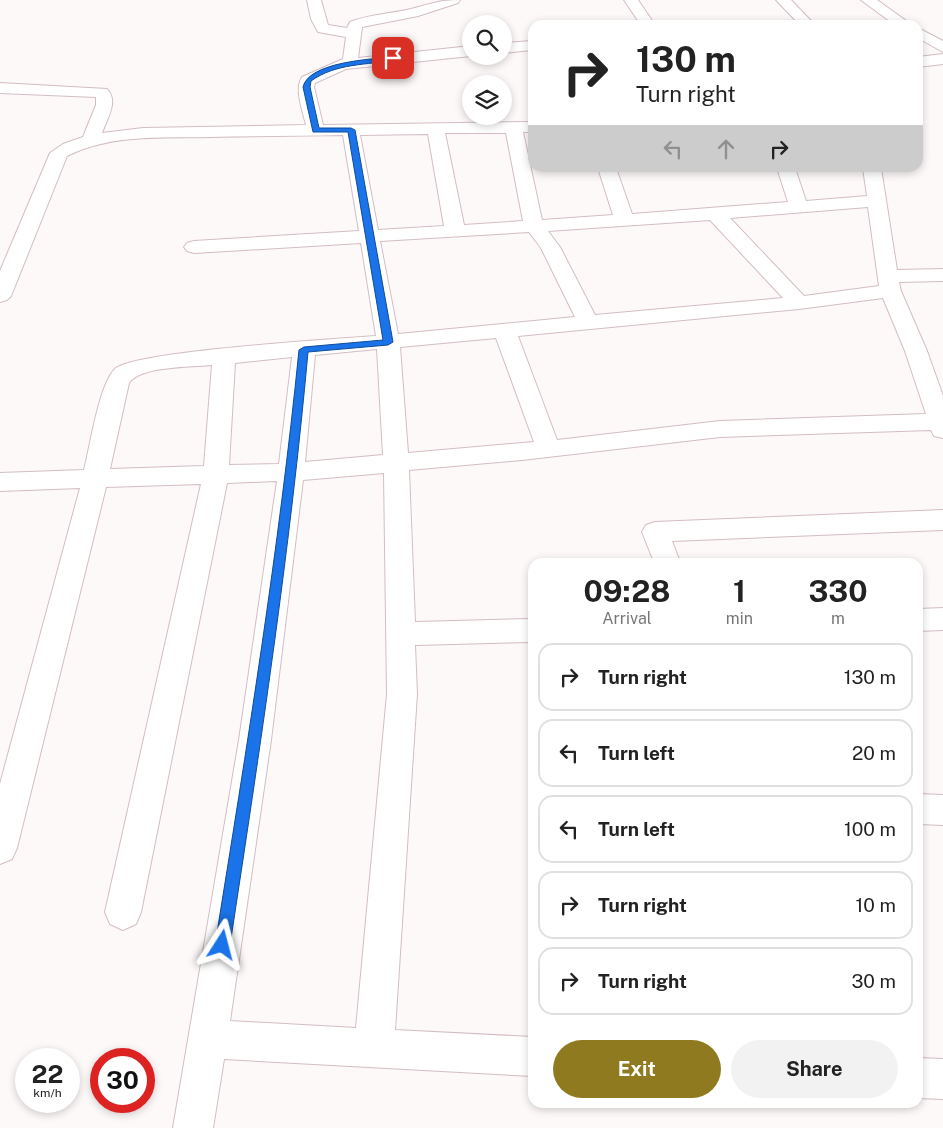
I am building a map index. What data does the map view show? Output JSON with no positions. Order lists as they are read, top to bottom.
{
  "page": {
    "turn": ["130 m", "Turn right"],
    "eta": [
      "09:28",
      "Arrival",
      "1",
      "min",
      "330",
      "m"
    ],
    "list": [
      {
        "name": "Turn right",
        "value": "130 m"
      },
      {
        "name": "Turn left",
        "value": "20 m"
      },
      {
        "name": "Turn left",
        "value": "100 m"
      },
      {
        "name": "Turn right",
        "value": "10 m"
      },
      {
        "name": "Turn right",
        "value": "30 m"
      }
    ],
    "buttons": ["Exit", "Share"],
    "speed": "22 km/h",
    "limit": "30"
  }
}
